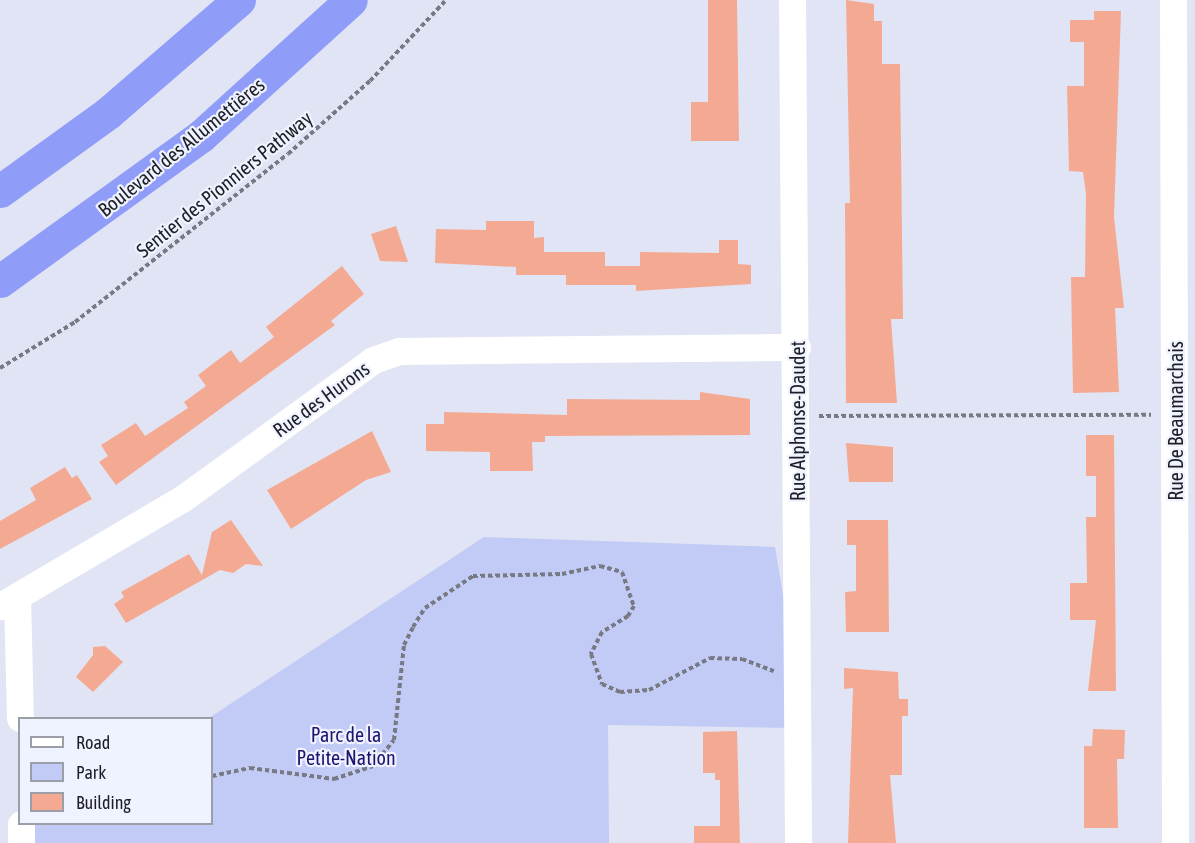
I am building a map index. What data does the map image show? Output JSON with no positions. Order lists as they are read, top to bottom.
{
  "streets": {
    "highway": ["Boulevard des Allumettières"],
    "street": ["Rue des Hurons", "Rue Alphonse-Daudet", "Rue De Beaumarchais"],
    "path": ["Sentier des Pionniers Pathway"]
  },
  "crossings": [
    ["Rue des Hurons", "Rue Alphonse-Daudet"]
  ],
  "parks": ["Parc de la Petite-Nation"],
  "legend": ["Road", "Park", "Building"]
}
